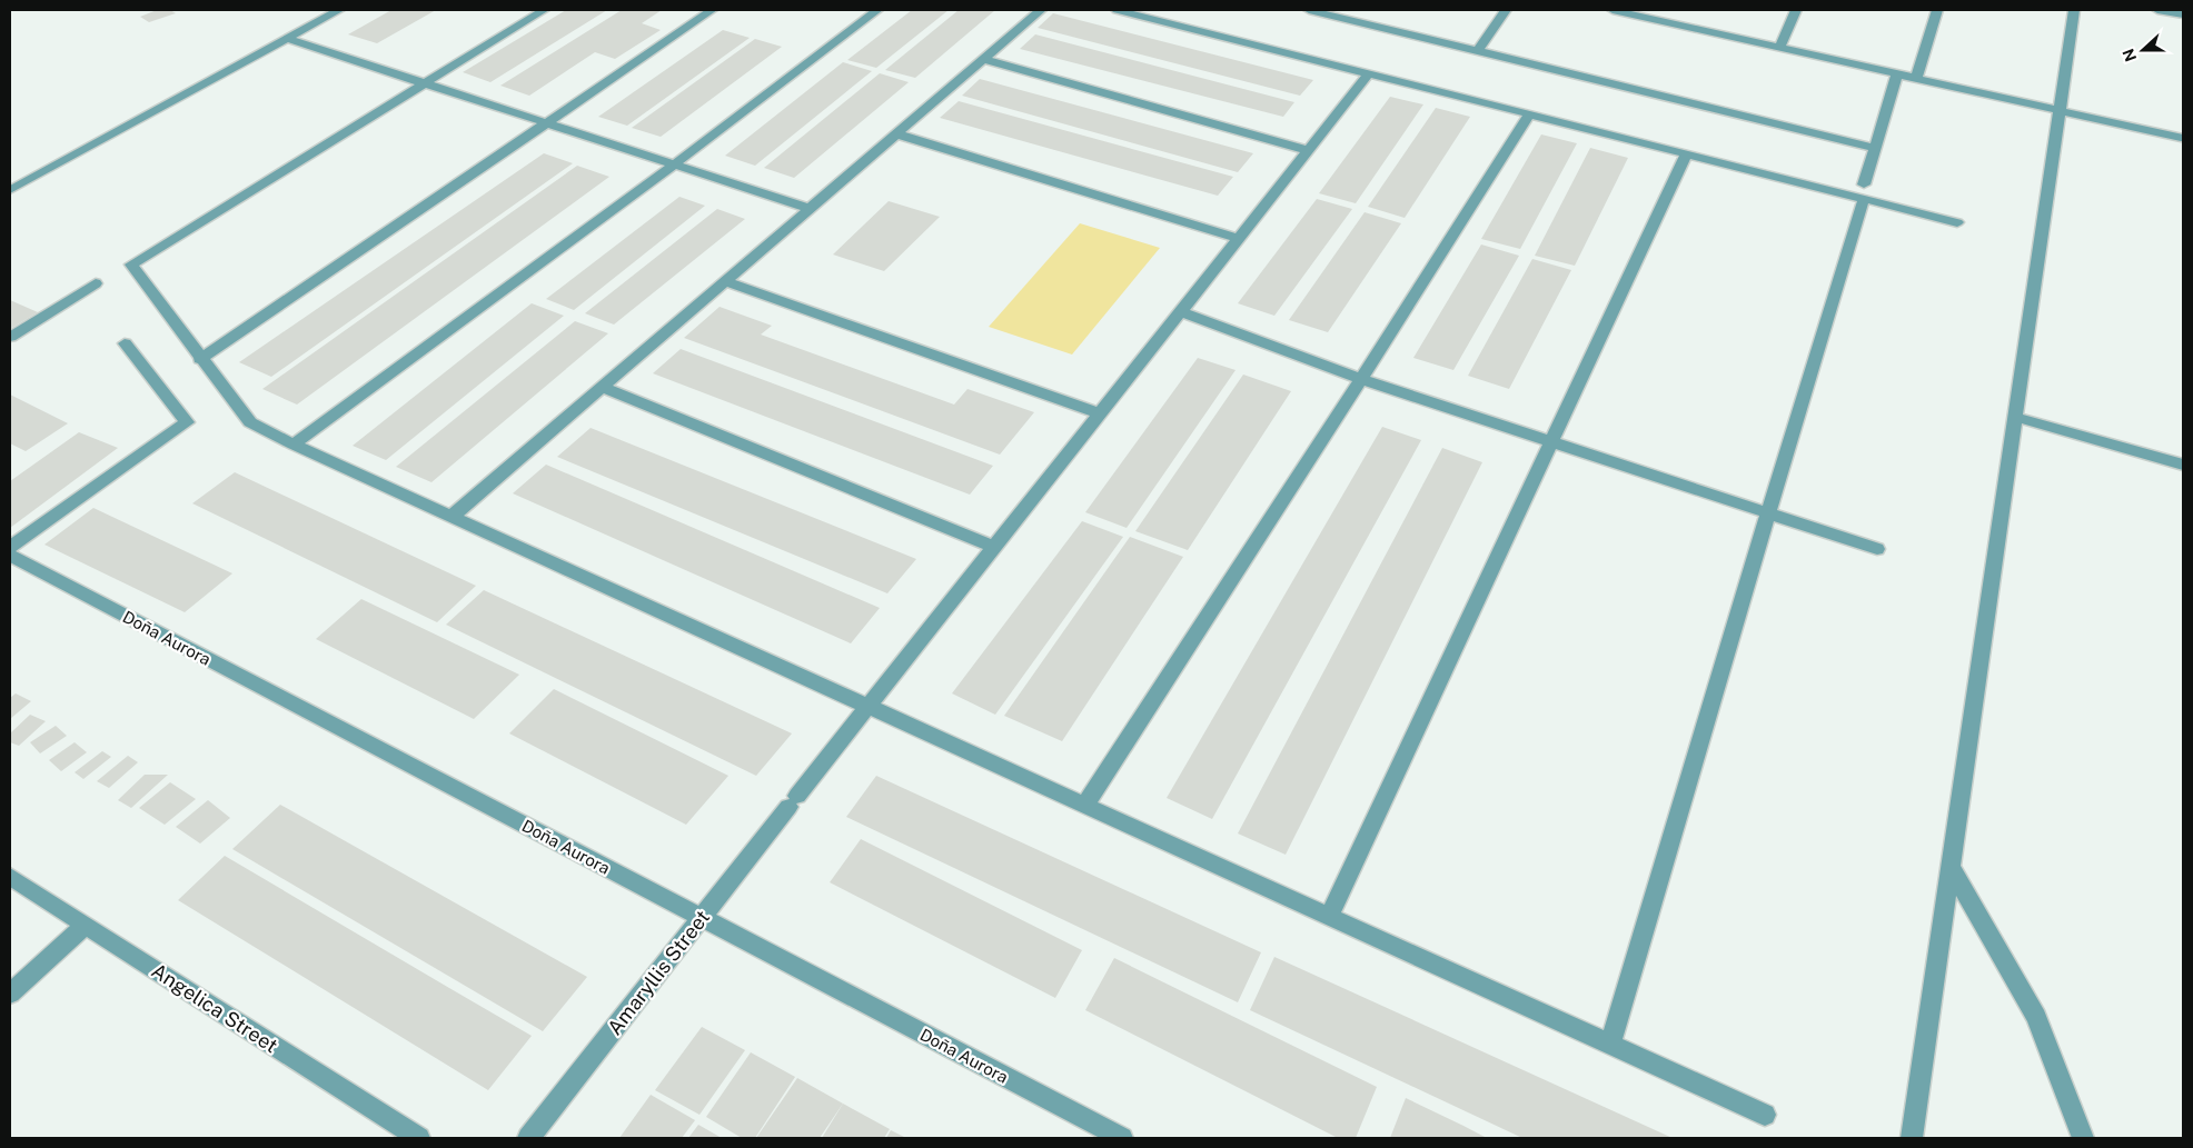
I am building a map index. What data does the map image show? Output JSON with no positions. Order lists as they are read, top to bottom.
{
  "streets": {
    "street": ["Doña Aurora", "Amaryllis Street", "Angelica Street"]
  },
  "crossings": [
    ["Doña Aurora", "Amaryllis Street"]
  ],
  "north": "left"
}
